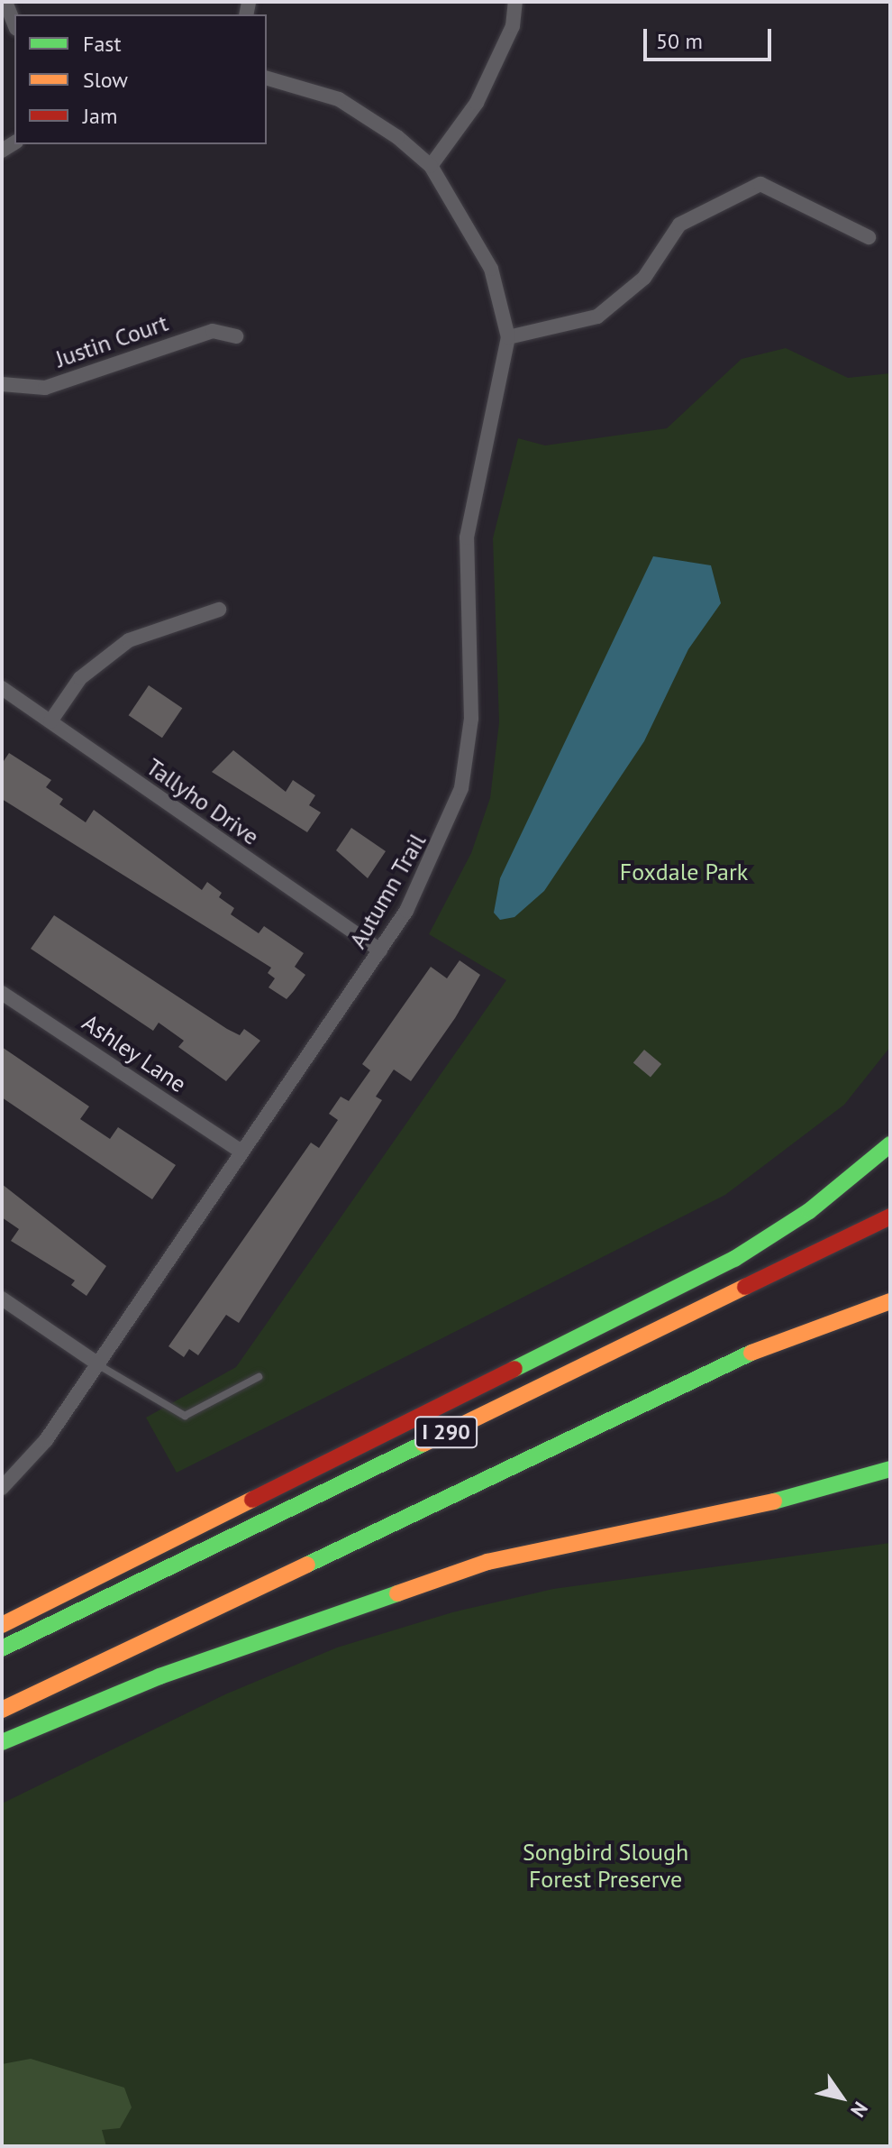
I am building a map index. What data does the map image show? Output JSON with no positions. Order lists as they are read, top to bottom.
{
  "streets": {
    "highway": ["I 290"],
    "street": [
      "Justin Court",
      "Tallyho Drive",
      "Autumn Trail",
      "Ashley Lane"
    ]
  },
  "crossings": [
    ["Tallyho Drive", "Autumn Trail"],
    ["Autumn Trail", "Ashley Lane"]
  ],
  "parks": ["Foxdale Park", "Songbird Slough Forest Preserve"],
  "legend": ["Fast", "Slow", "Jam"],
  "scale_bar": "50 m",
  "north": "bottom right"
}
